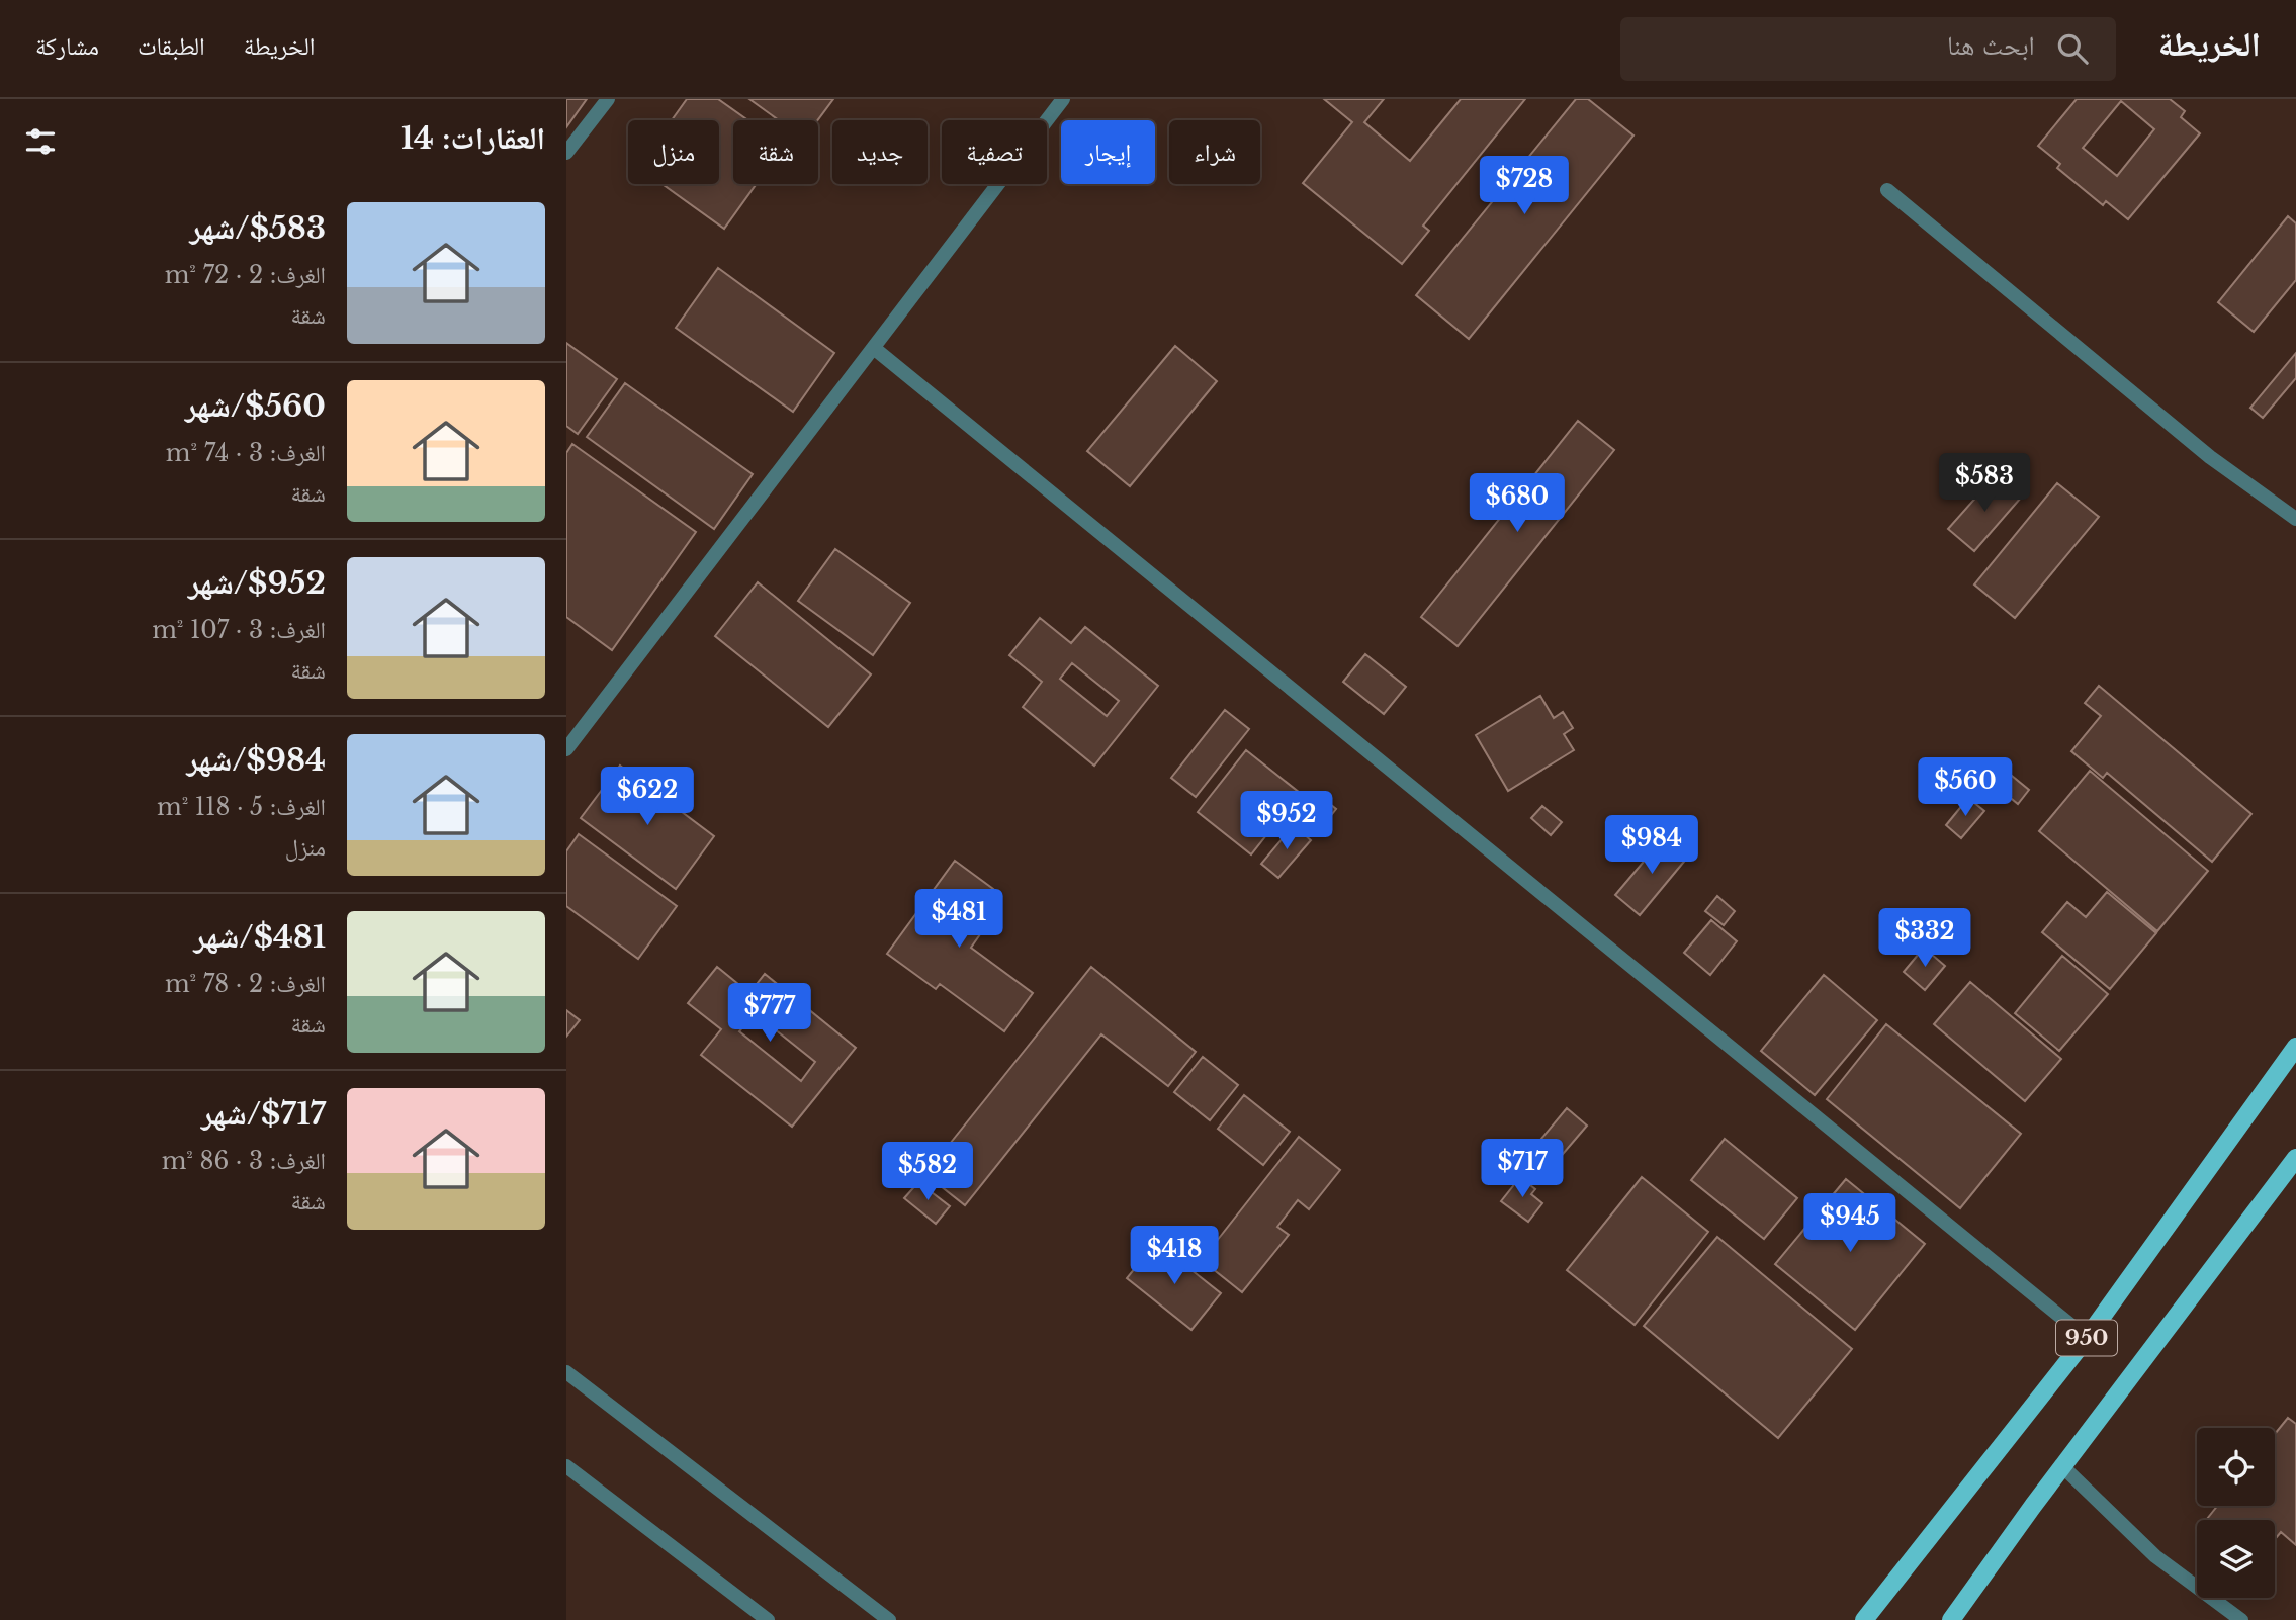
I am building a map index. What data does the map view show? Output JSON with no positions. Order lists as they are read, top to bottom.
{
  "streets": {
    "main road": ["950"]
  },
  "page": {
    "header": "الخريطة",
    "search": "ابحث هنا",
    "nav": ["الخريطة", "الطبقات", "مشاركة"],
    "heading": "العقارات: 14",
    "chip": [
      "شراء",
      "إيجار",
      "تصفية",
      "جديد",
      "شقة",
      "منزل"
    ],
    "price": [
      "$728",
      "$583",
      "$680",
      "$560",
      "$622",
      "$952",
      "$984",
      "$481",
      "$332",
      "$777",
      "$717",
      "$582",
      "$945",
      "$418"
    ],
    "list": [
      {
        "name": "$583/شهر",
        "note": "الغرف: 2 · 72 m² · شقة"
      },
      {
        "name": "$560/شهر",
        "note": "الغرف: 3 · 74 m² · شقة"
      },
      {
        "name": "$952/شهر",
        "note": "الغرف: 3 · 107 m² · شقة"
      },
      {
        "name": "$984/شهر",
        "note": "الغرف: 5 · 118 m² · منزل"
      },
      {
        "name": "$481/شهر",
        "note": "الغرف: 2 · 78 m² · شقة"
      },
      {
        "name": "$717/شهر",
        "note": "الغرف: 3 · 86 m² · شقة"
      }
    ]
  }
}
